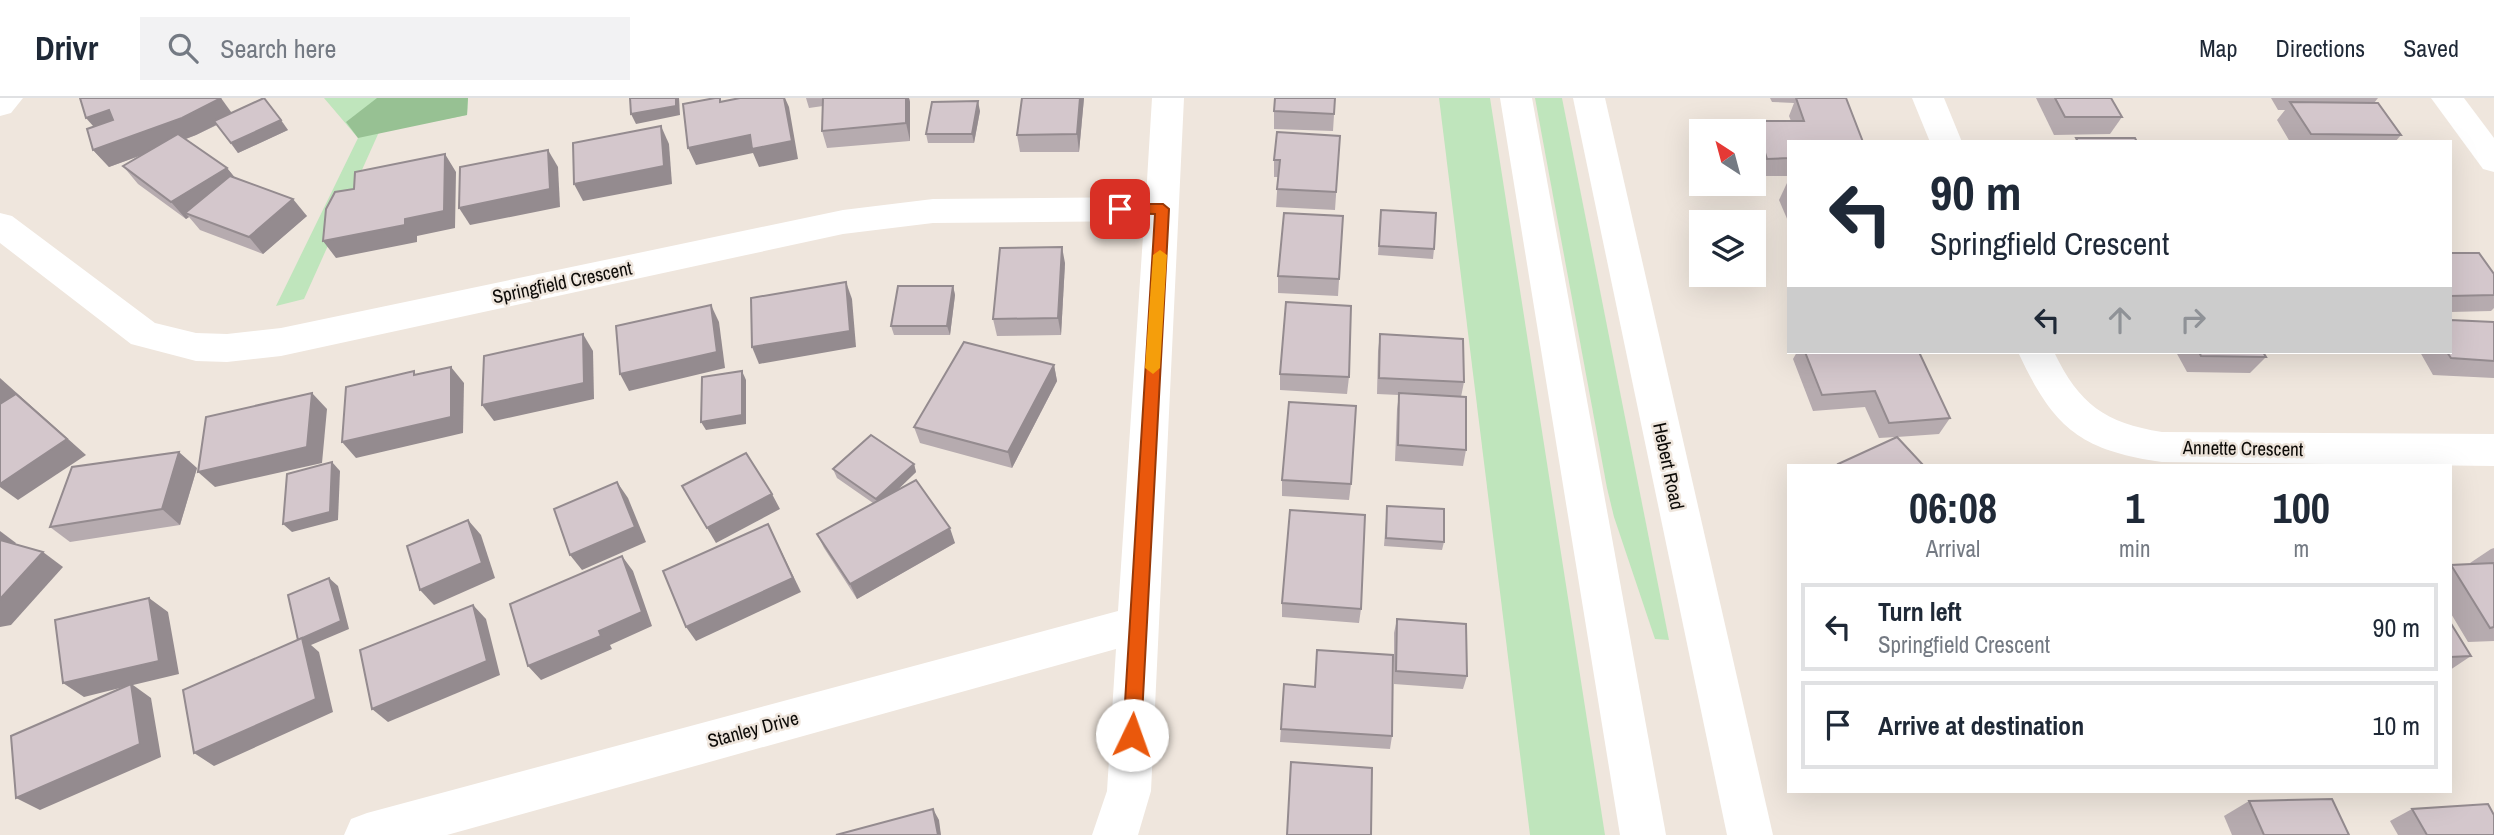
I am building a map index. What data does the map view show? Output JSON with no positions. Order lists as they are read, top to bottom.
{
  "streets": {
    "street": [
      "Springfield Crescent",
      "Annette Crescent",
      "Hebert Road",
      "Stanley Drive"
    ]
  },
  "north": "top left",
  "page": {
    "header": "Drivr",
    "search": "Search here",
    "nav": ["Map", "Directions", "Saved"],
    "turn": ["90 m", "Springfield Crescent"],
    "eta": [
      "06:08",
      "Arrival",
      "1",
      "min",
      "100",
      "m"
    ],
    "list": [
      {
        "name": "Turn left",
        "note": "Springfield Crescent",
        "value": "90 m"
      },
      {
        "name": "Arrive at destination",
        "value": "10 m"
      }
    ]
  }
}
